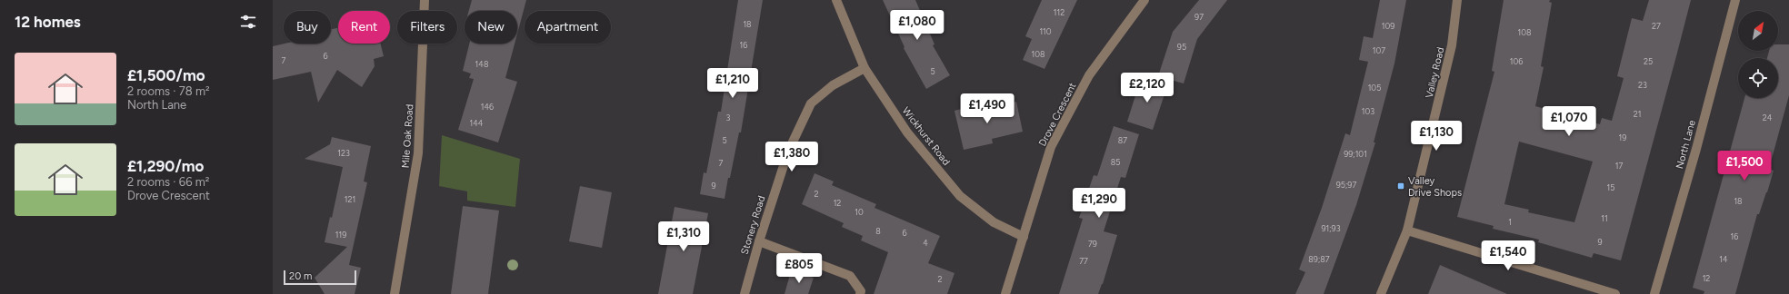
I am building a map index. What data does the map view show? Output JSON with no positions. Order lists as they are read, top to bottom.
{
  "streets": {
    "street": [
      "Valley Road",
      "Drove Crescent",
      "Mile Oak Road",
      "Wickhurst Road",
      "North Lane",
      "Stonery Road"
    ]
  },
  "crossings": [
    ["Drove Crescent", "Wickhurst Road"],
    ["Wickhurst Road", "Stonery Road"]
  ],
  "places": {
    "transit": ["Valley Drive Shops"]
  },
  "house_numbers": [
    "112",
    "97",
    "18",
    "109",
    "27",
    "110",
    "108",
    "16",
    "95",
    "107",
    "108",
    "6",
    "7",
    "106",
    "25",
    "148",
    "5",
    "23",
    "105",
    "146",
    "103",
    "21",
    "3",
    "24",
    "144",
    "19",
    "5",
    "87",
    "123",
    "99;101",
    "85",
    "7",
    "17",
    "95;97",
    "9",
    "15",
    "2",
    "121",
    "18",
    "12",
    "10",
    "11",
    "1",
    "91;93",
    "8",
    "6",
    "119",
    "16",
    "9",
    "4",
    "79",
    "89;87",
    "14",
    "77",
    "12",
    "2"
  ],
  "scale_bar": "20 m",
  "north": "top right",
  "page": {
    "heading": "12 homes",
    "price": [
      "£1,080",
      "£1,210",
      "£2,120",
      "£1,490",
      "£1,070",
      "£1,130",
      "£1,380",
      "£1,500",
      "£1,290",
      "£1,310",
      "£1,540",
      "£805"
    ],
    "chip": [
      "Buy",
      "Rent",
      "Filters",
      "New",
      "Apartment"
    ],
    "list": [
      {
        "name": "£1,500/mo",
        "note": "2 rooms · 78 m² · North Lane"
      },
      {
        "name": "£1,290/mo",
        "note": "2 rooms · 66 m² · Drove Crescent"
      }
    ],
    "scale": "20 m"
  }
}
